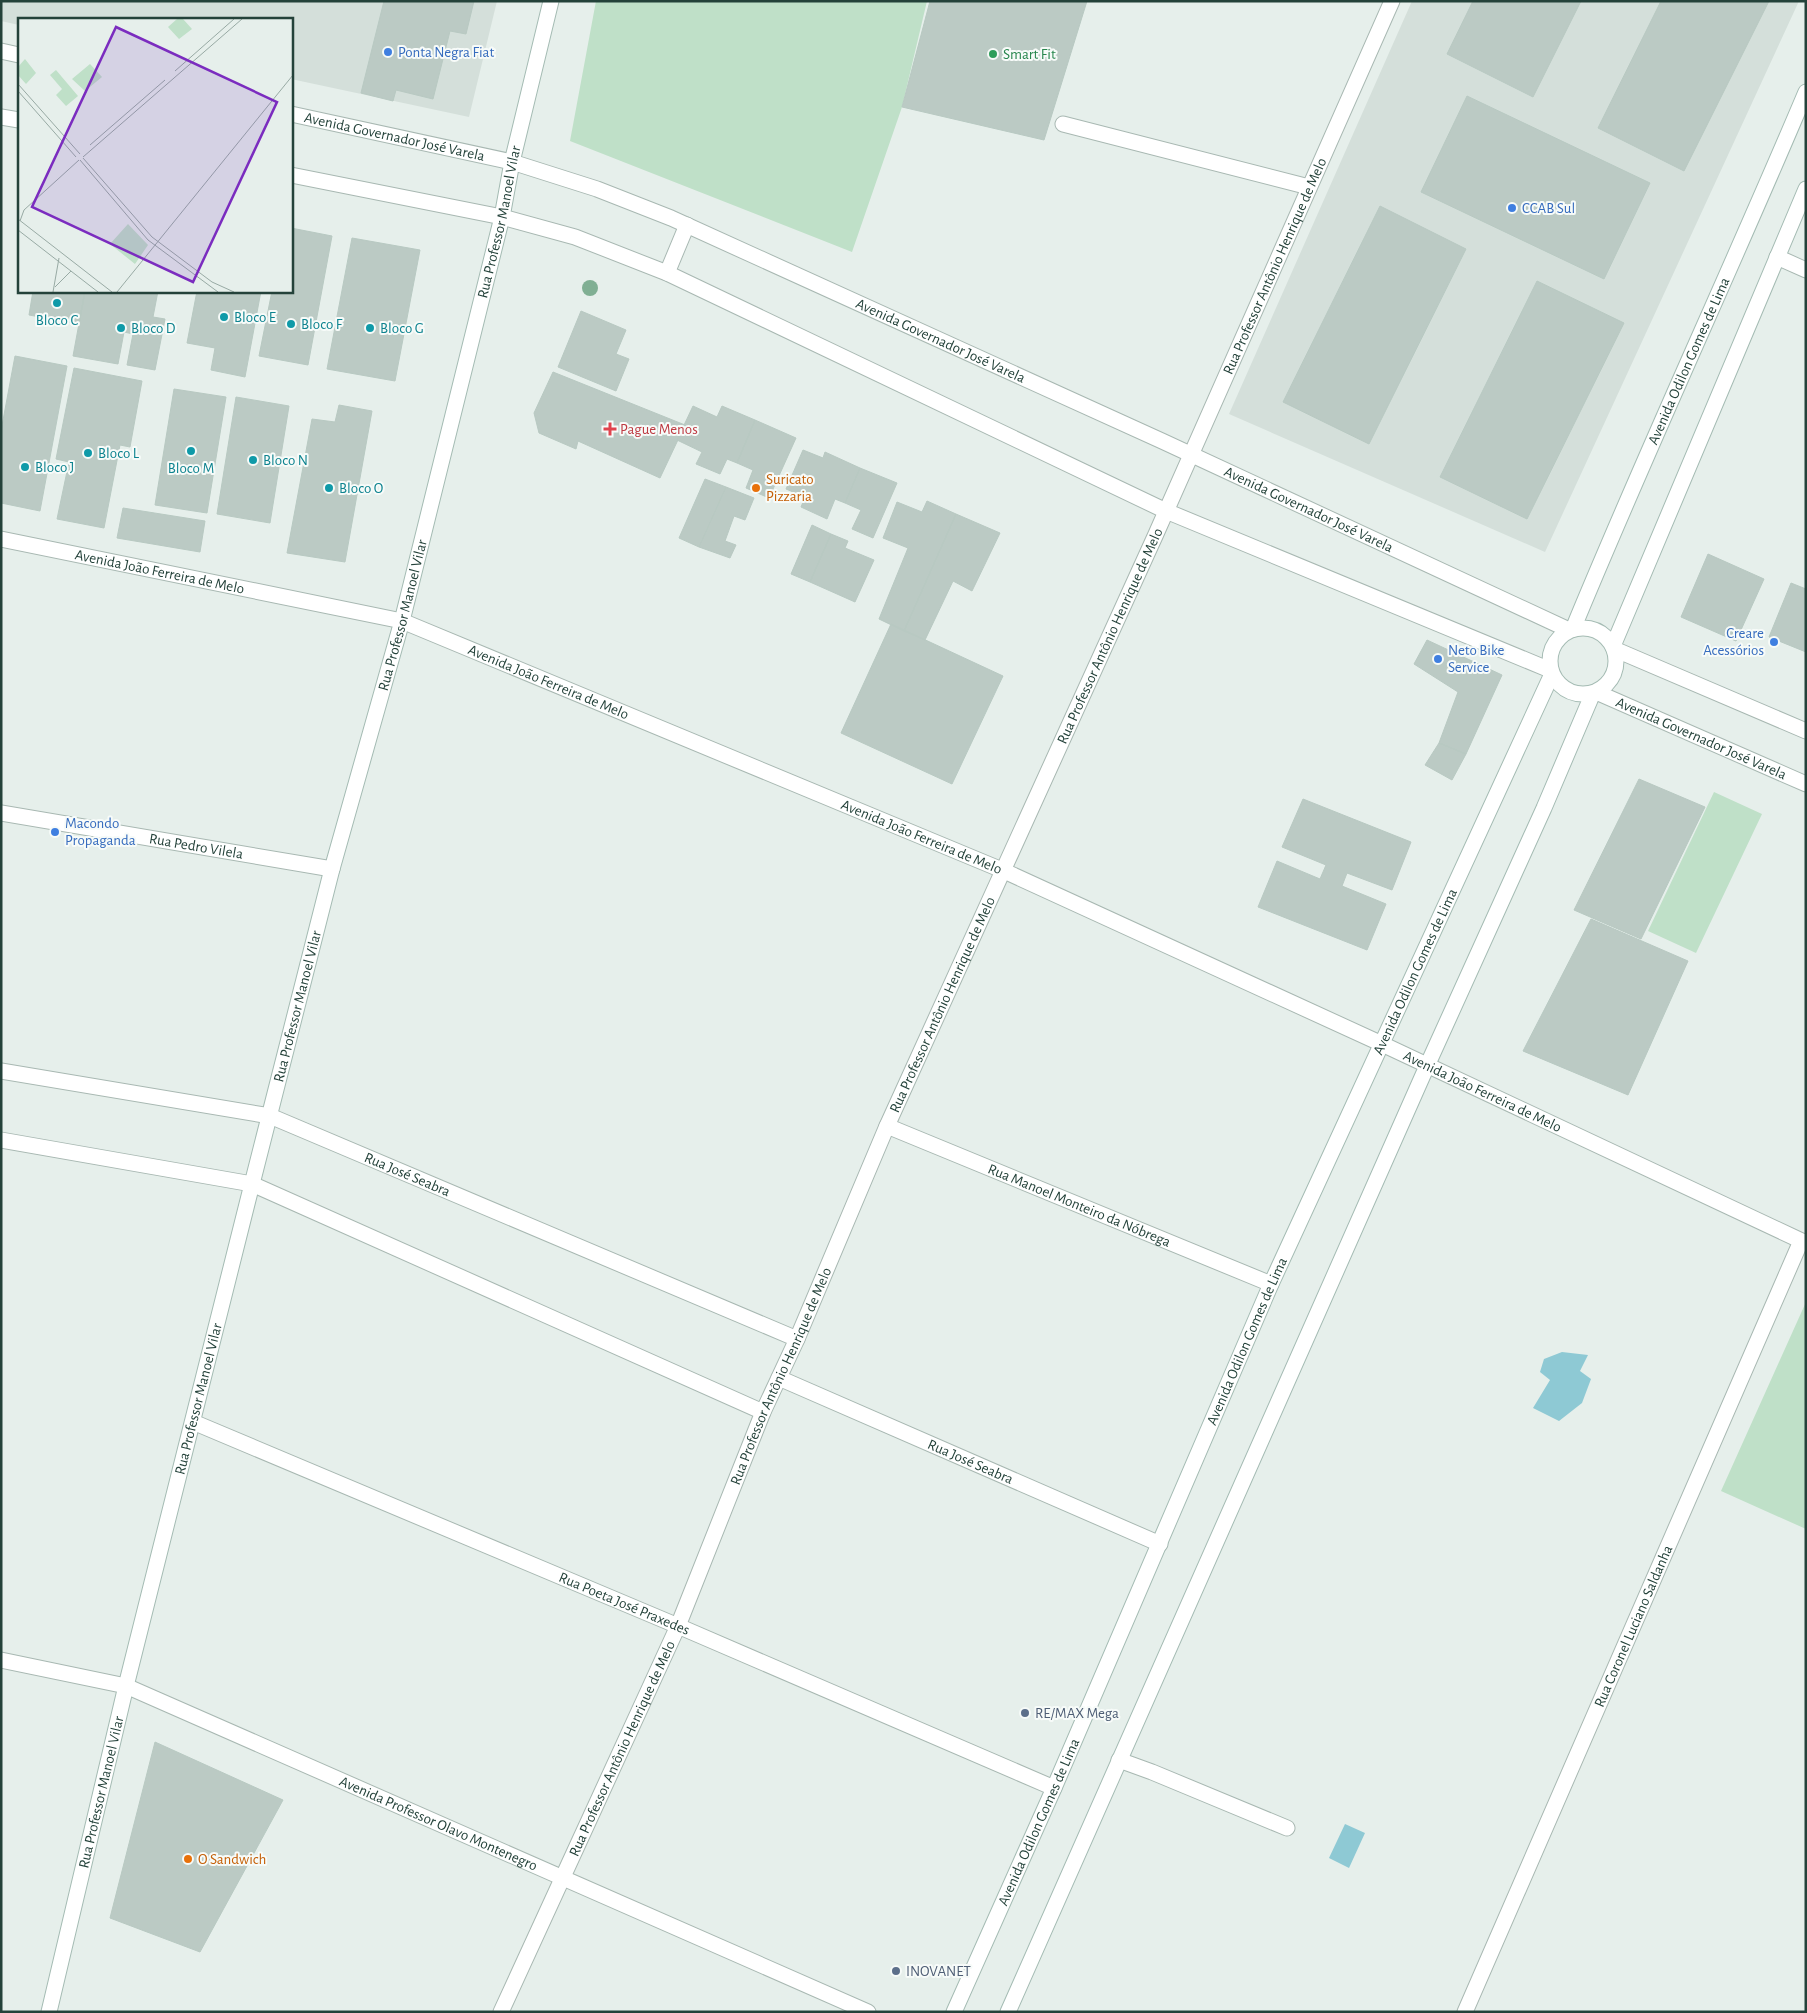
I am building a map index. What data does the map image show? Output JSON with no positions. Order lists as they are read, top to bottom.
{
  "streets": {
    "street": [
      "Avenida Governador José Varela",
      "Rua Professor Manoel Vilar",
      "Rua Professor Antônio Henrique de Melo",
      "Avenida Odilon Gomes de Lima",
      "Avenida João Ferreira de Melo",
      "Rua Pedro Vilela",
      "Rua José Seabra",
      "Rua Manoel Monteiro da Nóbrega",
      "Rua Poeta José Praxedes",
      "Rua Coronel Luciano Saldanha",
      "Avenida Professor Olavo Montenegro"
    ]
  },
  "crossings": [
    ["Avenida Governador José Varela", "Rua Professor Manoel Vilar"],
    ["Avenida Governador José Varela", "Rua Professor Antônio Henrique de Melo"],
    ["Avenida Governador José Varela", "Avenida Odilon Gomes de Lima"],
    ["Rua Professor Manoel Vilar", "Avenida João Ferreira de Melo"],
    ["Rua Professor Manoel Vilar", "Rua Pedro Vilela"],
    ["Rua Professor Manoel Vilar", "Rua José Seabra"],
    ["Rua Professor Manoel Vilar", "Rua Poeta José Praxedes"],
    ["Rua Professor Manoel Vilar", "Avenida Professor Olavo Montenegro"],
    ["Rua Professor Antônio Henrique de Melo", "Avenida João Ferreira de Melo"],
    ["Rua Professor Antônio Henrique de Melo", "Rua José Seabra"],
    ["Rua Professor Antônio Henrique de Melo", "Rua Manoel Monteiro da Nóbrega"],
    ["Rua Professor Antônio Henrique de Melo", "Rua Poeta José Praxedes"],
    ["Rua Professor Antônio Henrique de Melo", "Avenida Professor Olavo Montenegro"],
    ["Avenida Odilon Gomes de Lima", "Avenida João Ferreira de Melo"],
    ["Avenida Odilon Gomes de Lima", "Rua José Seabra"],
    ["Avenida Odilon Gomes de Lima", "Rua Manoel Monteiro da Nóbrega"],
    ["Avenida Odilon Gomes de Lima", "Rua Poeta José Praxedes"],
    ["Avenida João Ferreira de Melo", "Rua Coronel Luciano Saldanha"]
  ],
  "places": {
    "other": [
      "Ponta Negra Fiat",
      "Smart Fit",
      "CCAB Sul",
      "Bloco C",
      "Bloco E",
      "Bloco F",
      "Bloco D",
      "Bloco G",
      "Bloco M",
      "Bloco L",
      "Bloco N",
      "Bloco J",
      "Bloco O",
      "Suricato Pizzaria",
      "Creare Acessórios",
      "Neto Bike Service",
      "Macondo Propaganda",
      "RE/MAX Mega",
      "O Sandwich",
      "INOVANET"
    ],
    "health": ["Pague Menos"]
  }
}
